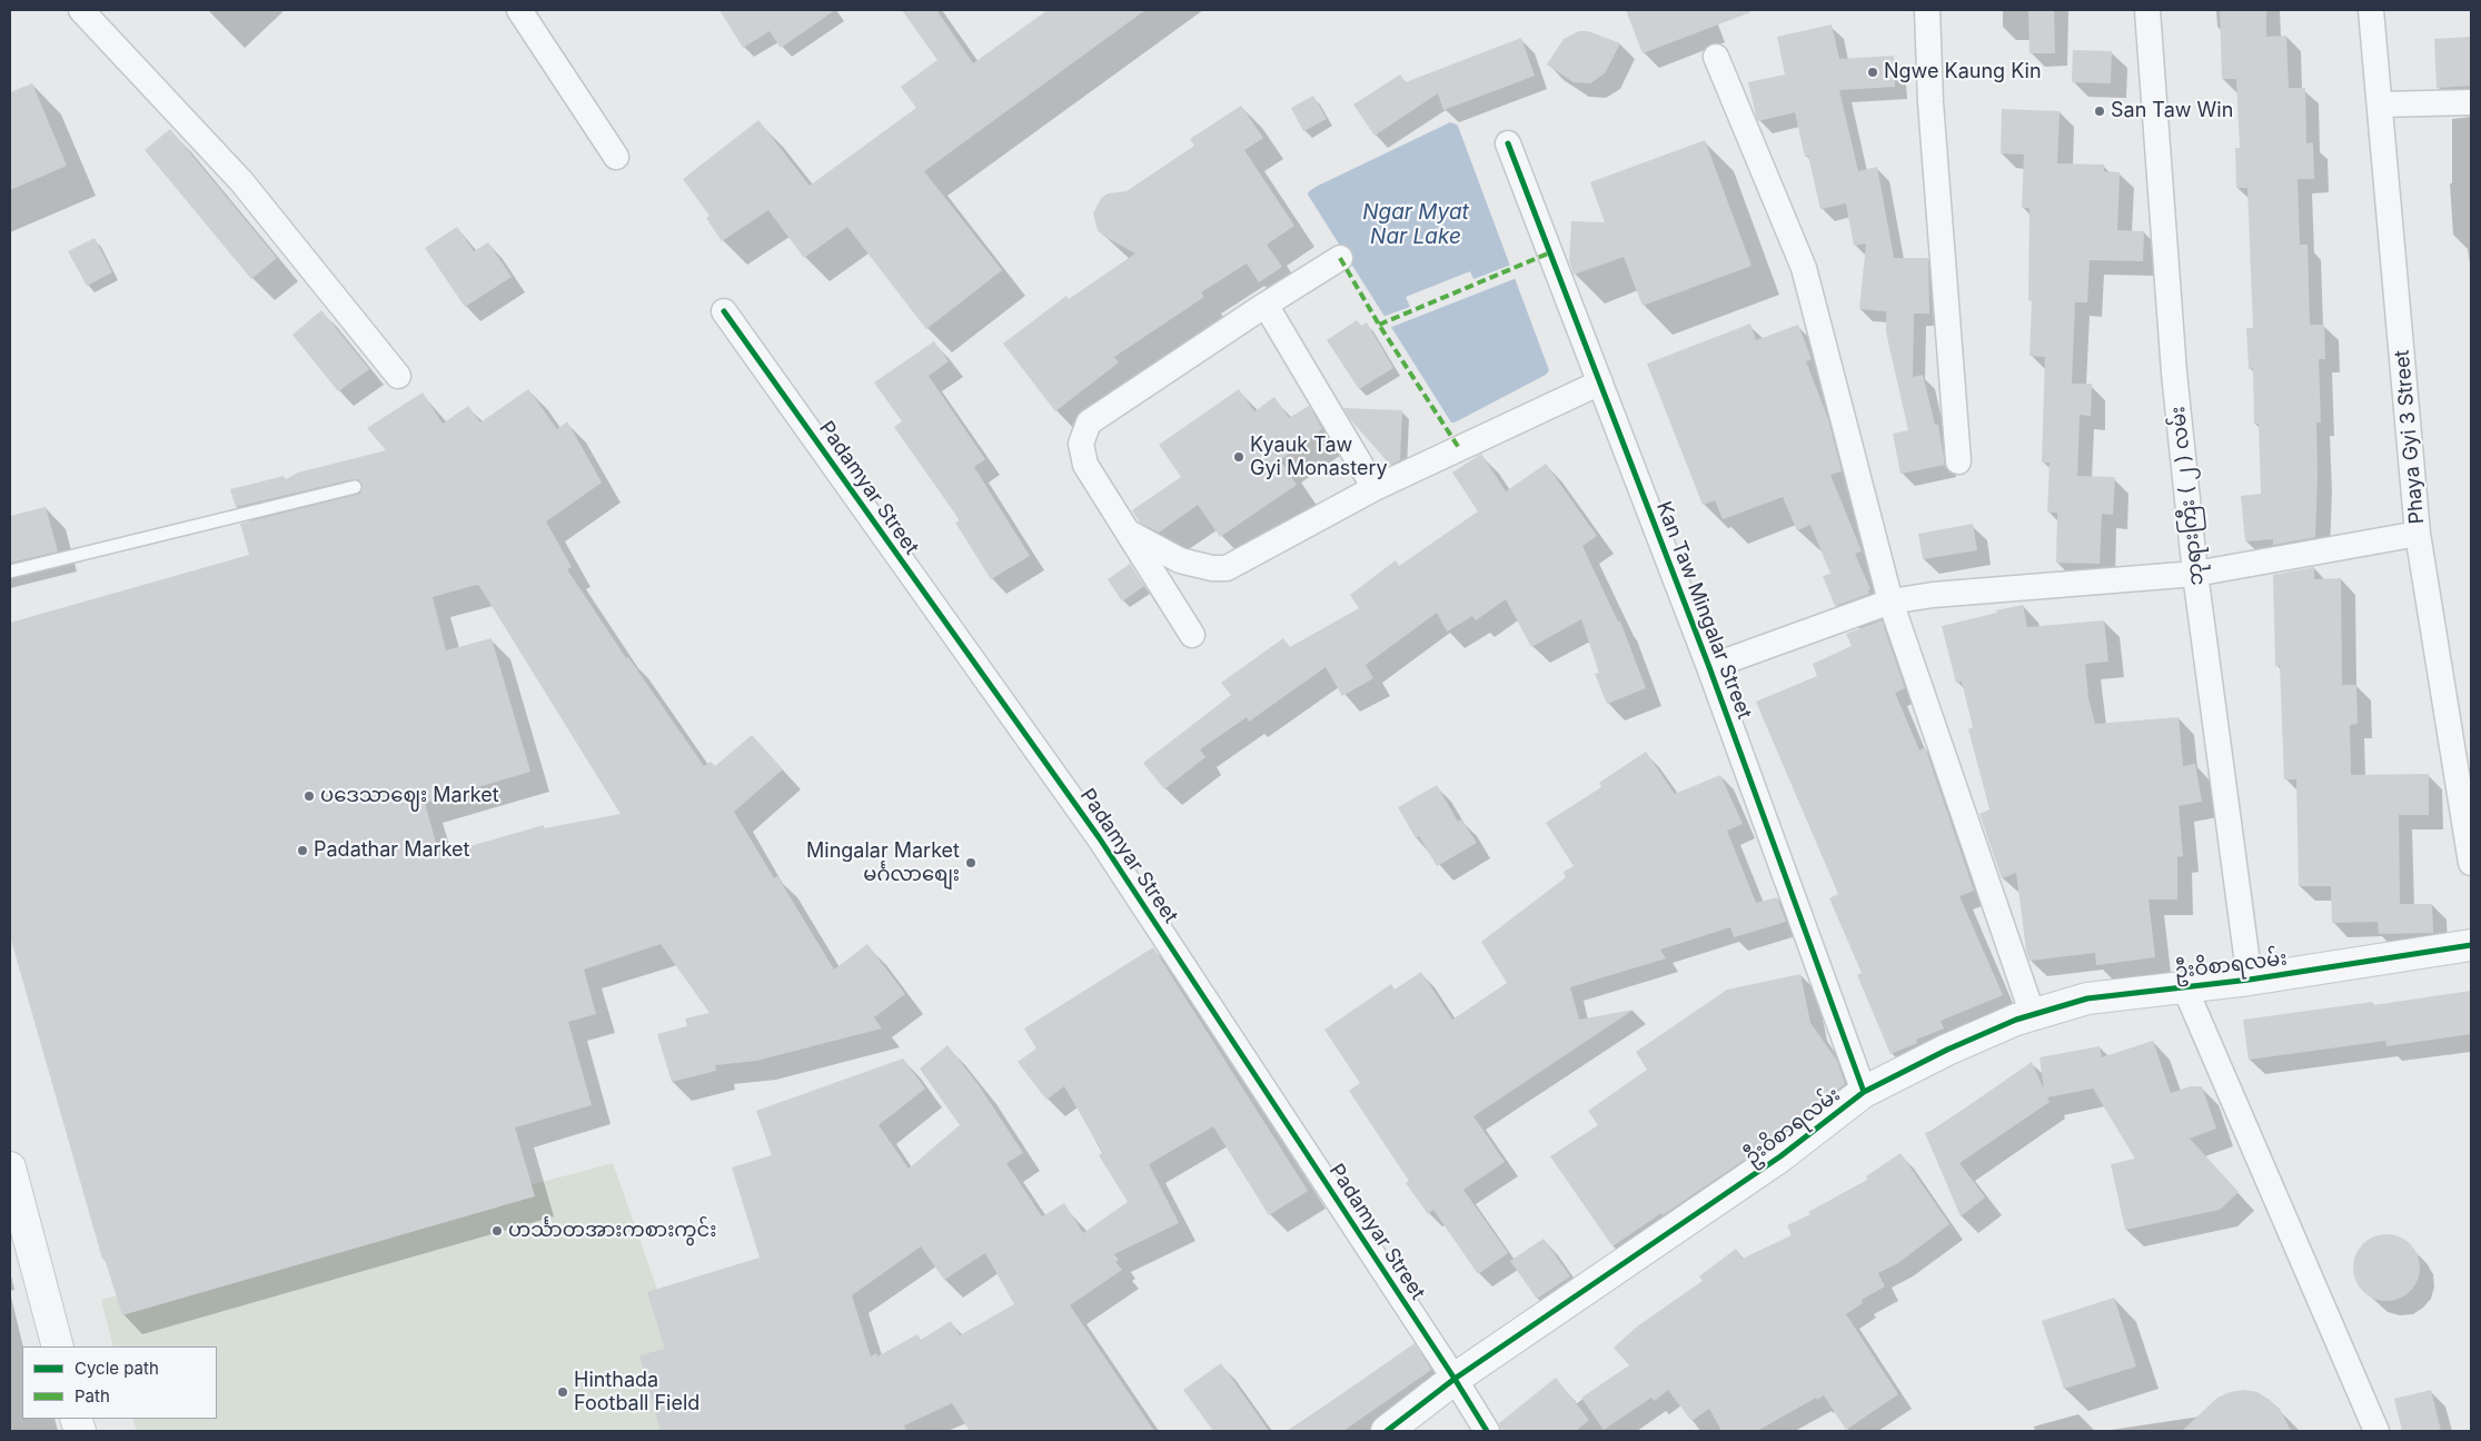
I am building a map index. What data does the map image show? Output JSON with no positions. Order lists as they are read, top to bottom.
{
  "streets": {
    "street": [
      "Phaya Gyi 3 Street",
      "Padamyar Street",
      "ဘုရားကြီး ( ၂ ) လမ်း",
      "Kan Taw Mingalar Street",
      "ဦးဝိစာရလမ်း"
    ]
  },
  "crossings": [
    ["Padamyar Street", "ဦးဝိစာရလမ်း"],
    ["ဘုရားကြီး ( ၂ ) လမ်း", "ဦးဝိစာရလမ်း"],
    ["Kan Taw Mingalar Street", "ဦးဝိစာရလမ်း"]
  ],
  "water": ["Ngar Myat Nar Lake"],
  "places": [
    "Ngwe Kaung Kin",
    "San Taw Win",
    "Kyauk Taw Gyi Monastery",
    "ပဒေသာဈေး Market",
    "Padathar Market",
    "Mingalar Market မင်္ဂလာစျေး",
    "ဟင်္သာတအားကစားကွင်း",
    "Hinthada Football Field"
  ],
  "legend": ["Cycle path", "Path"]
}
